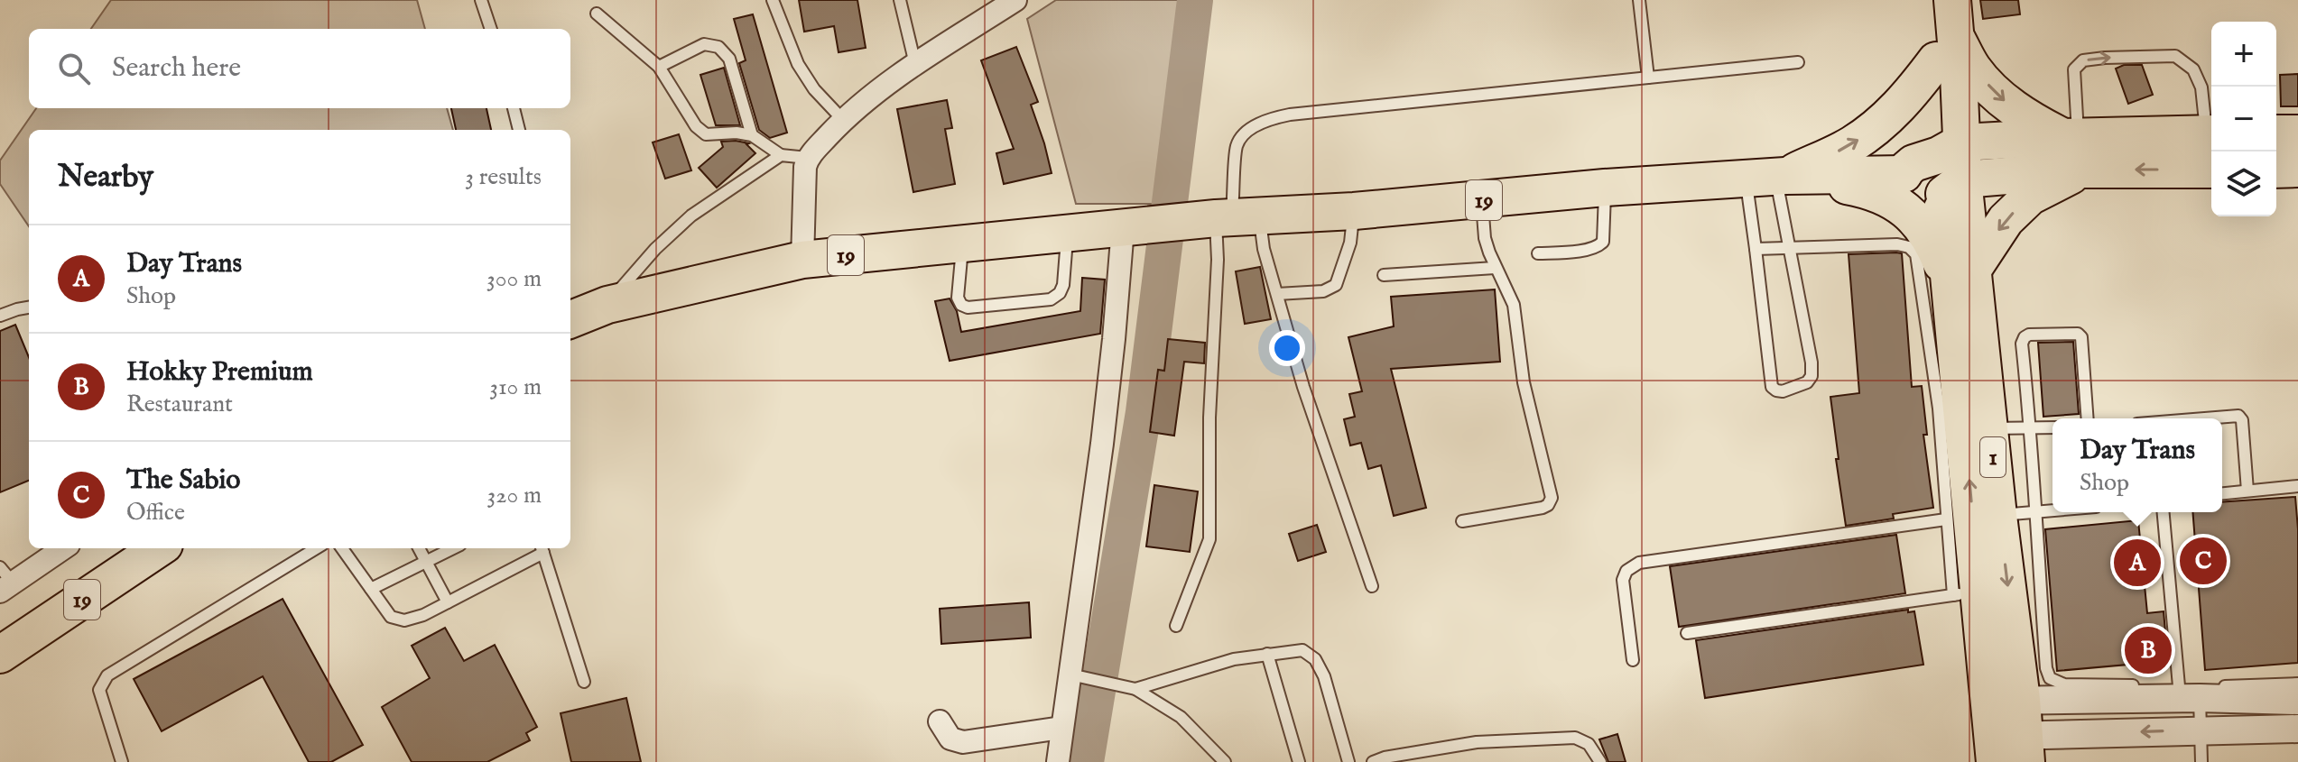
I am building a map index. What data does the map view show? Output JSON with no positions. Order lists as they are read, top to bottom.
{
  "streets": {
    "highway": ["19", "1"]
  },
  "crossings": [
    ["19", "1"]
  ],
  "page": {
    "map_buttons": ["+", "−"],
    "search": "Search here",
    "heading": ["Nearby", "3 results"],
    "list": [
      {
        "mark": "A",
        "name": "Day Trans",
        "note": "Shop",
        "value": "300 m"
      },
      {
        "mark": "B",
        "name": "Hokky Premium",
        "note": "Restaurant",
        "value": "310 m"
      },
      {
        "mark": "C",
        "name": "The Sabio",
        "note": "Office",
        "value": "320 m"
      }
    ],
    "popup": ["Day Trans", "Shop"],
    "pins": ["C", "A", "B"]
  }
}
